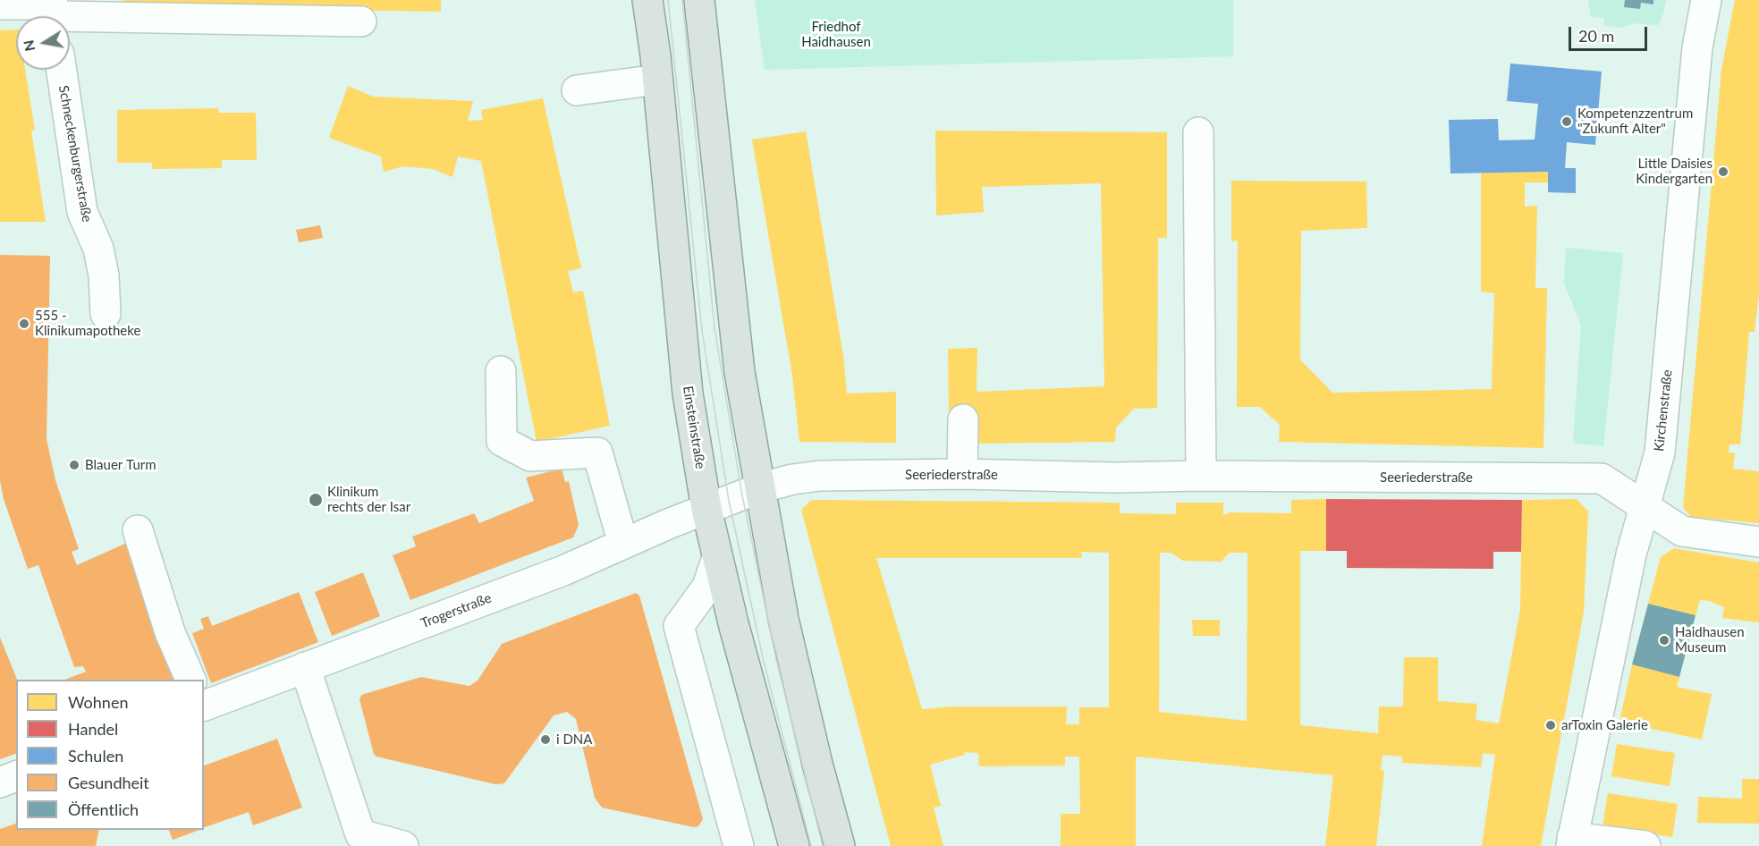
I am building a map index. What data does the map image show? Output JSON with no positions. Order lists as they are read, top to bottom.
{
  "streets": {
    "main road": ["Einsteinstraße"],
    "street": [
      "Schneckenburgerstraße",
      "Kirchenstraße",
      "Seeriederstraße",
      "Trogerstraße"
    ]
  },
  "crossings": [
    ["Kirchenstraße", "Seeriederstraße"],
    ["Einsteinstraße", "Seeriederstraße"],
    ["Einsteinstraße", "Trogerstraße"],
    ["Seeriederstraße", "Trogerstraße"]
  ],
  "parks": ["Friedhof Haidhausen"],
  "places": [
    "Kompetenzzentrum \"Zukunft Alter\"",
    "Little Daisies Kindergarten",
    "555 - Klinikumapotheke",
    "Blauer Turm",
    "Klinikum rechts der Isar",
    "Haidhausen Museum",
    "arToxin Galerie",
    "i DNA"
  ],
  "legend": [
    "Wohnen",
    "Handel",
    "Schulen",
    "Gesundheit",
    "Öffentlich"
  ],
  "scale_bar": "20 m",
  "north": "left"
}
